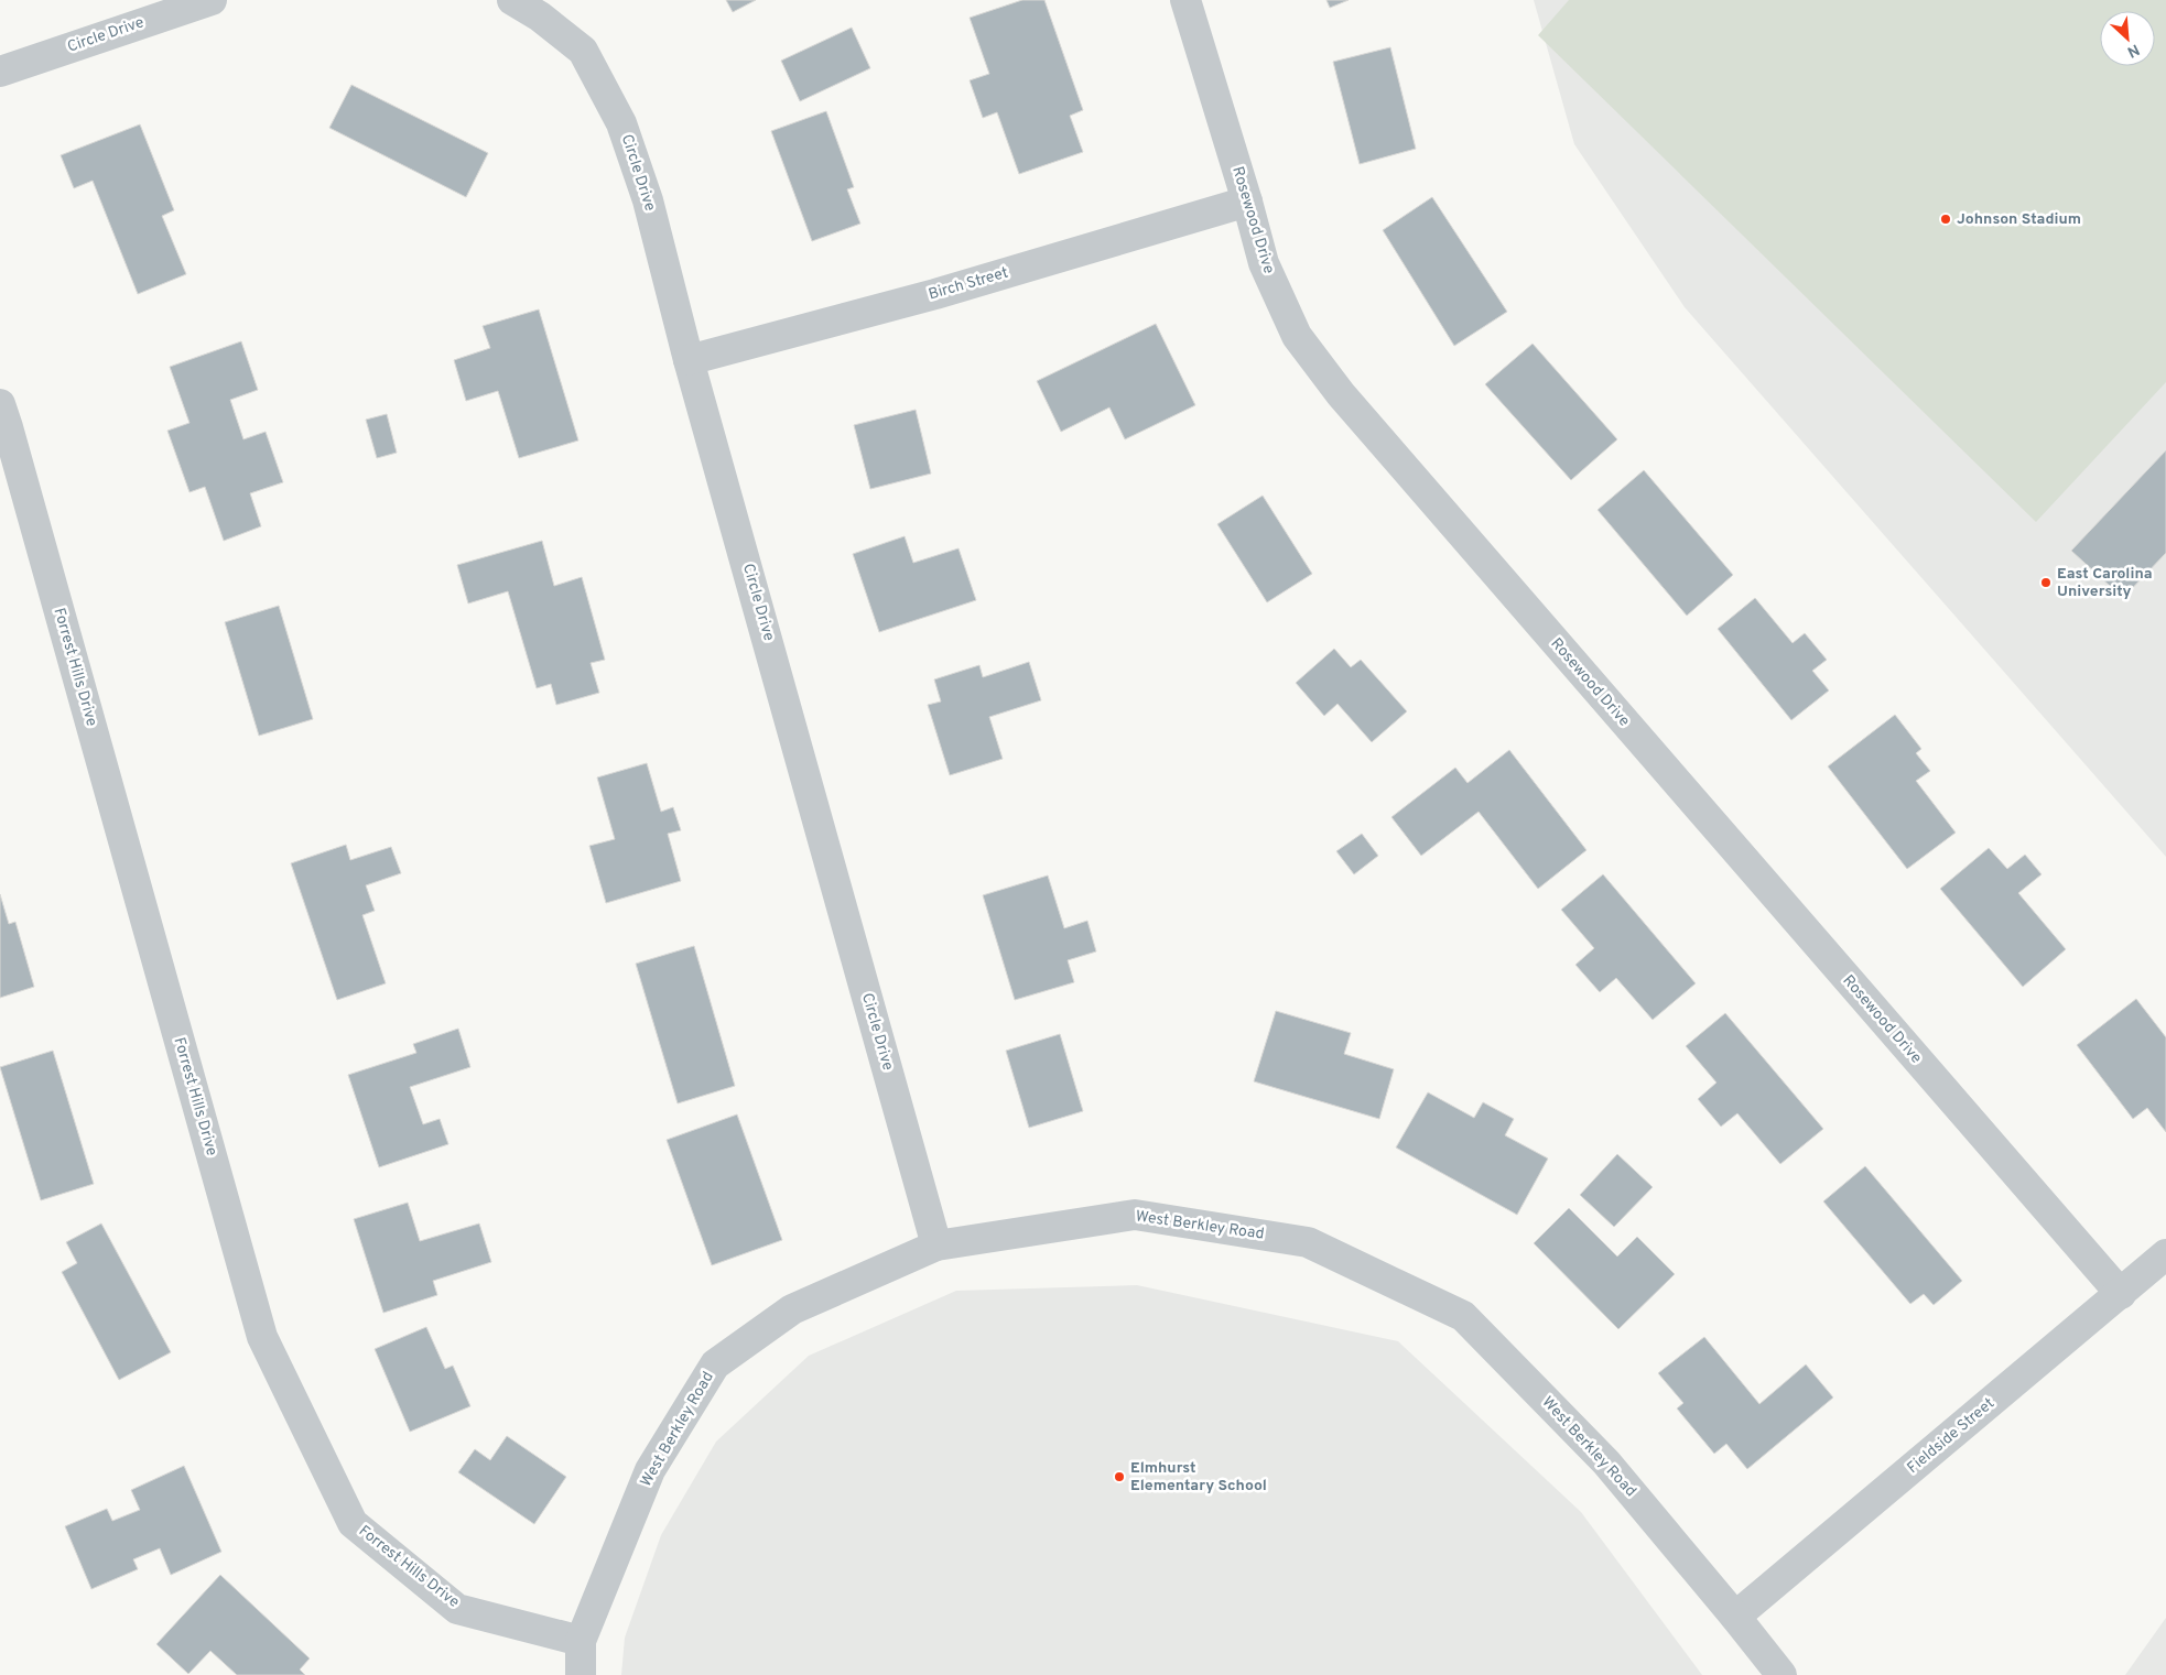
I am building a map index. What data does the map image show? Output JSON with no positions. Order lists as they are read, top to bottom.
{
  "streets": {
    "street": [
      "Circle Drive",
      "Rosewood Drive",
      "Birch Street",
      "Forrest Hills Drive",
      "West Berkley Road",
      "Fieldside Street"
    ]
  },
  "crossings": [
    ["Circle Drive", "Birch Street"],
    ["Circle Drive", "West Berkley Road"],
    ["Rosewood Drive", "Birch Street"],
    ["Rosewood Drive", "Fieldside Street"],
    ["Forrest Hills Drive", "West Berkley Road"],
    ["West Berkley Road", "Fieldside Street"]
  ],
  "places": ["Johnson Stadium", "East Carolina University", "Elmhurst Elementary School"],
  "north": "bottom right"
}
